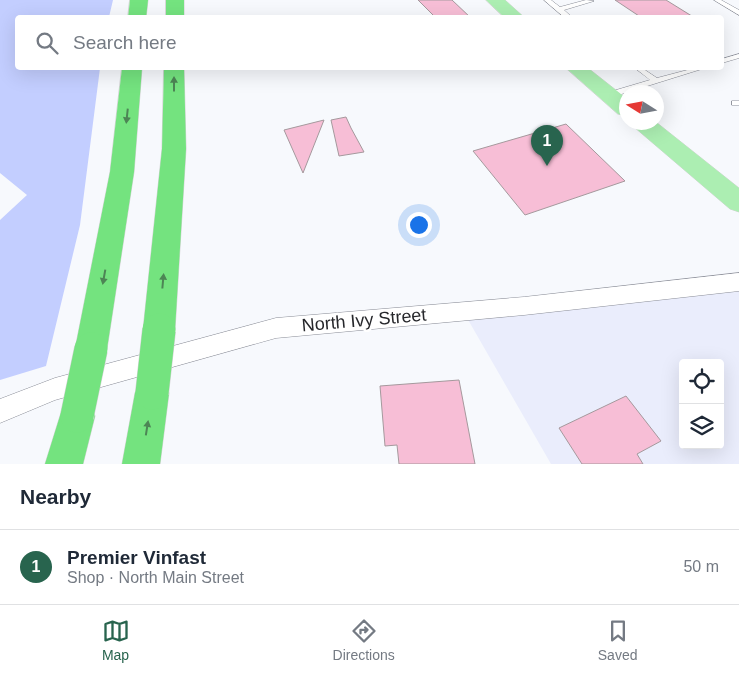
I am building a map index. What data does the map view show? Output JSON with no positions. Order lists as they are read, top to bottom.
{
  "streets": {
    "street": ["North Ivy Street"]
  },
  "north": "left",
  "page": {
    "search": "Search here",
    "pins": "1",
    "heading": "Nearby",
    "list": [
      {
        "mark": "1",
        "name": "Premier Vinfast",
        "note": "Shop · North Main Street",
        "value": "50 m"
      }
    ],
    "nav": ["Map", "Directions", "Saved"]
  }
}
